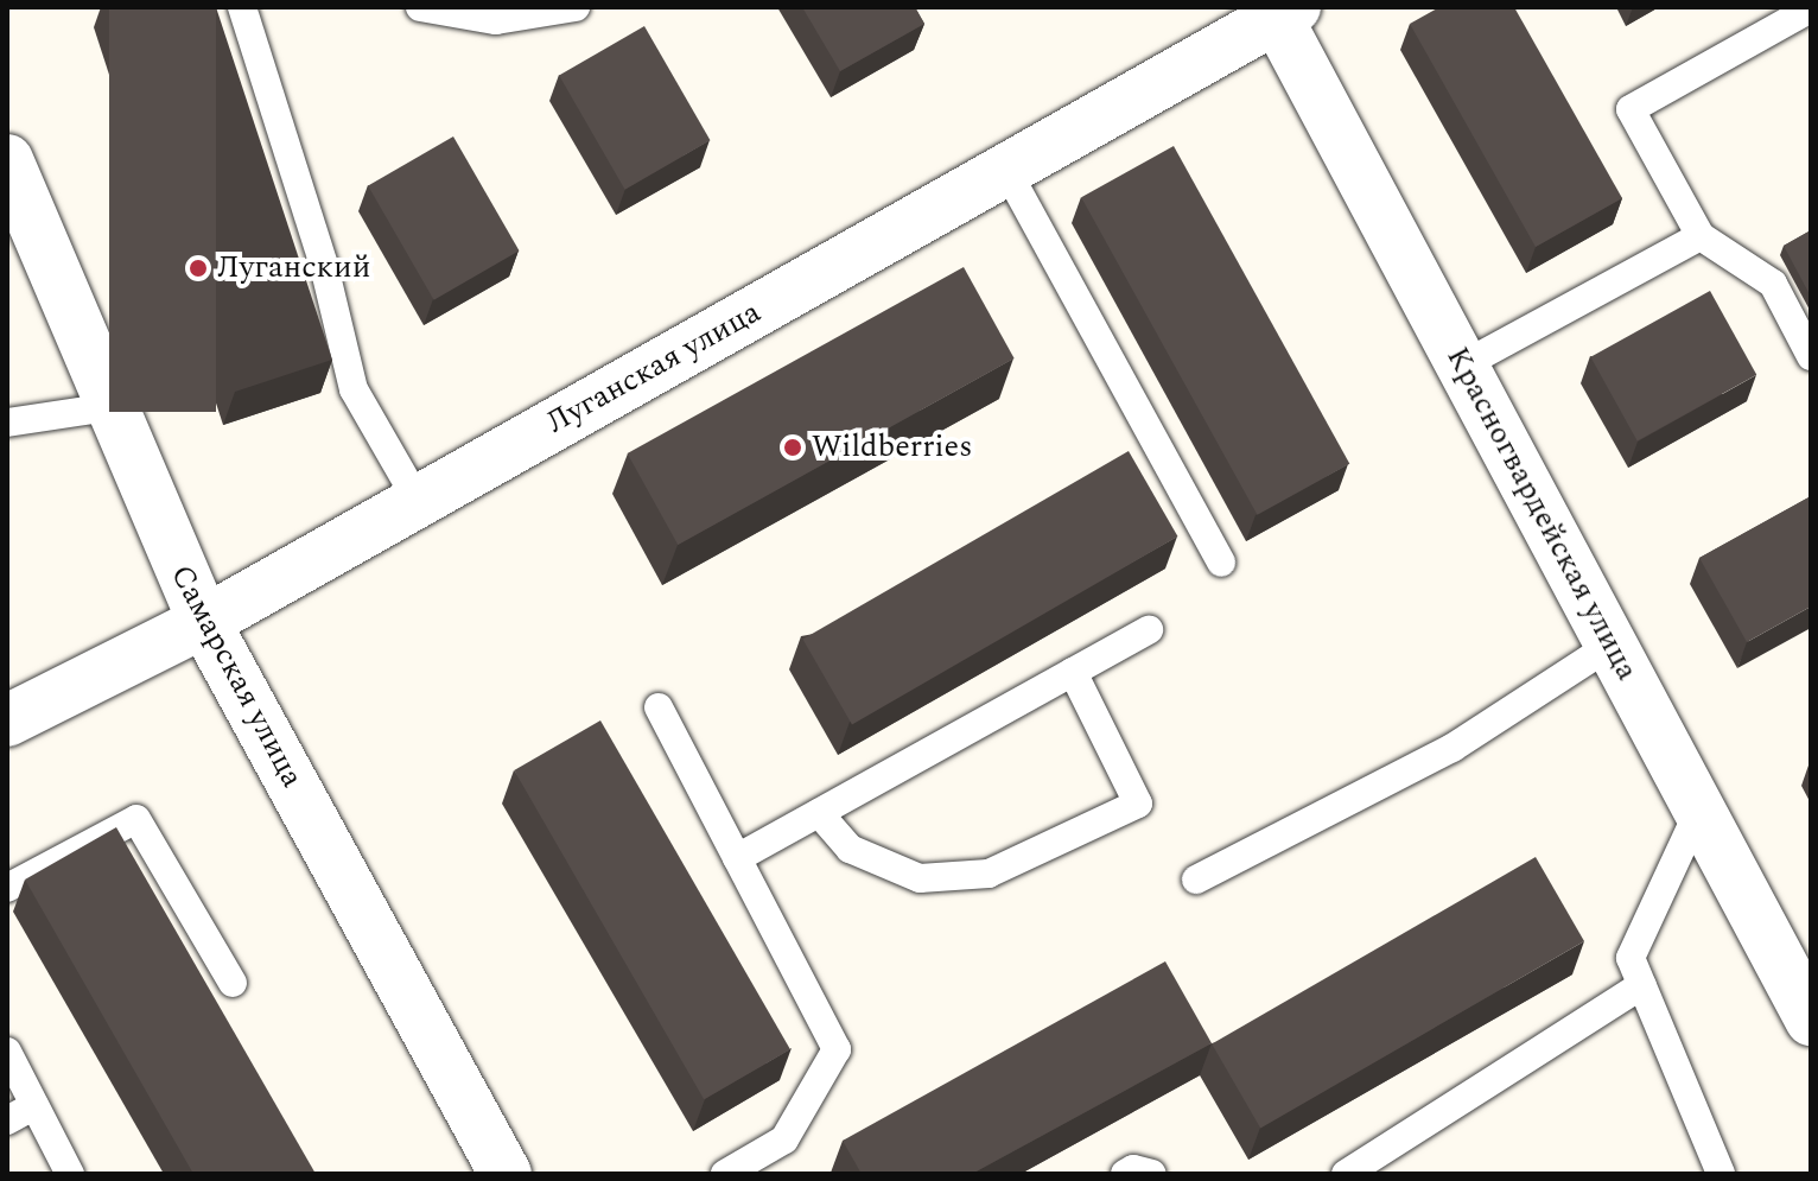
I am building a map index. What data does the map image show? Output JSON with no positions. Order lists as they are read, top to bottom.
{
  "streets": {
    "street": ["Луганская улица", "Красногвардейская улица", "Самарская улица"]
  },
  "crossings": [
    ["Луганская улица", "Красногвардейская улица"],
    ["Луганская улица", "Самарская улица"]
  ],
  "places": ["Луганский", "Wildberries"]
}
